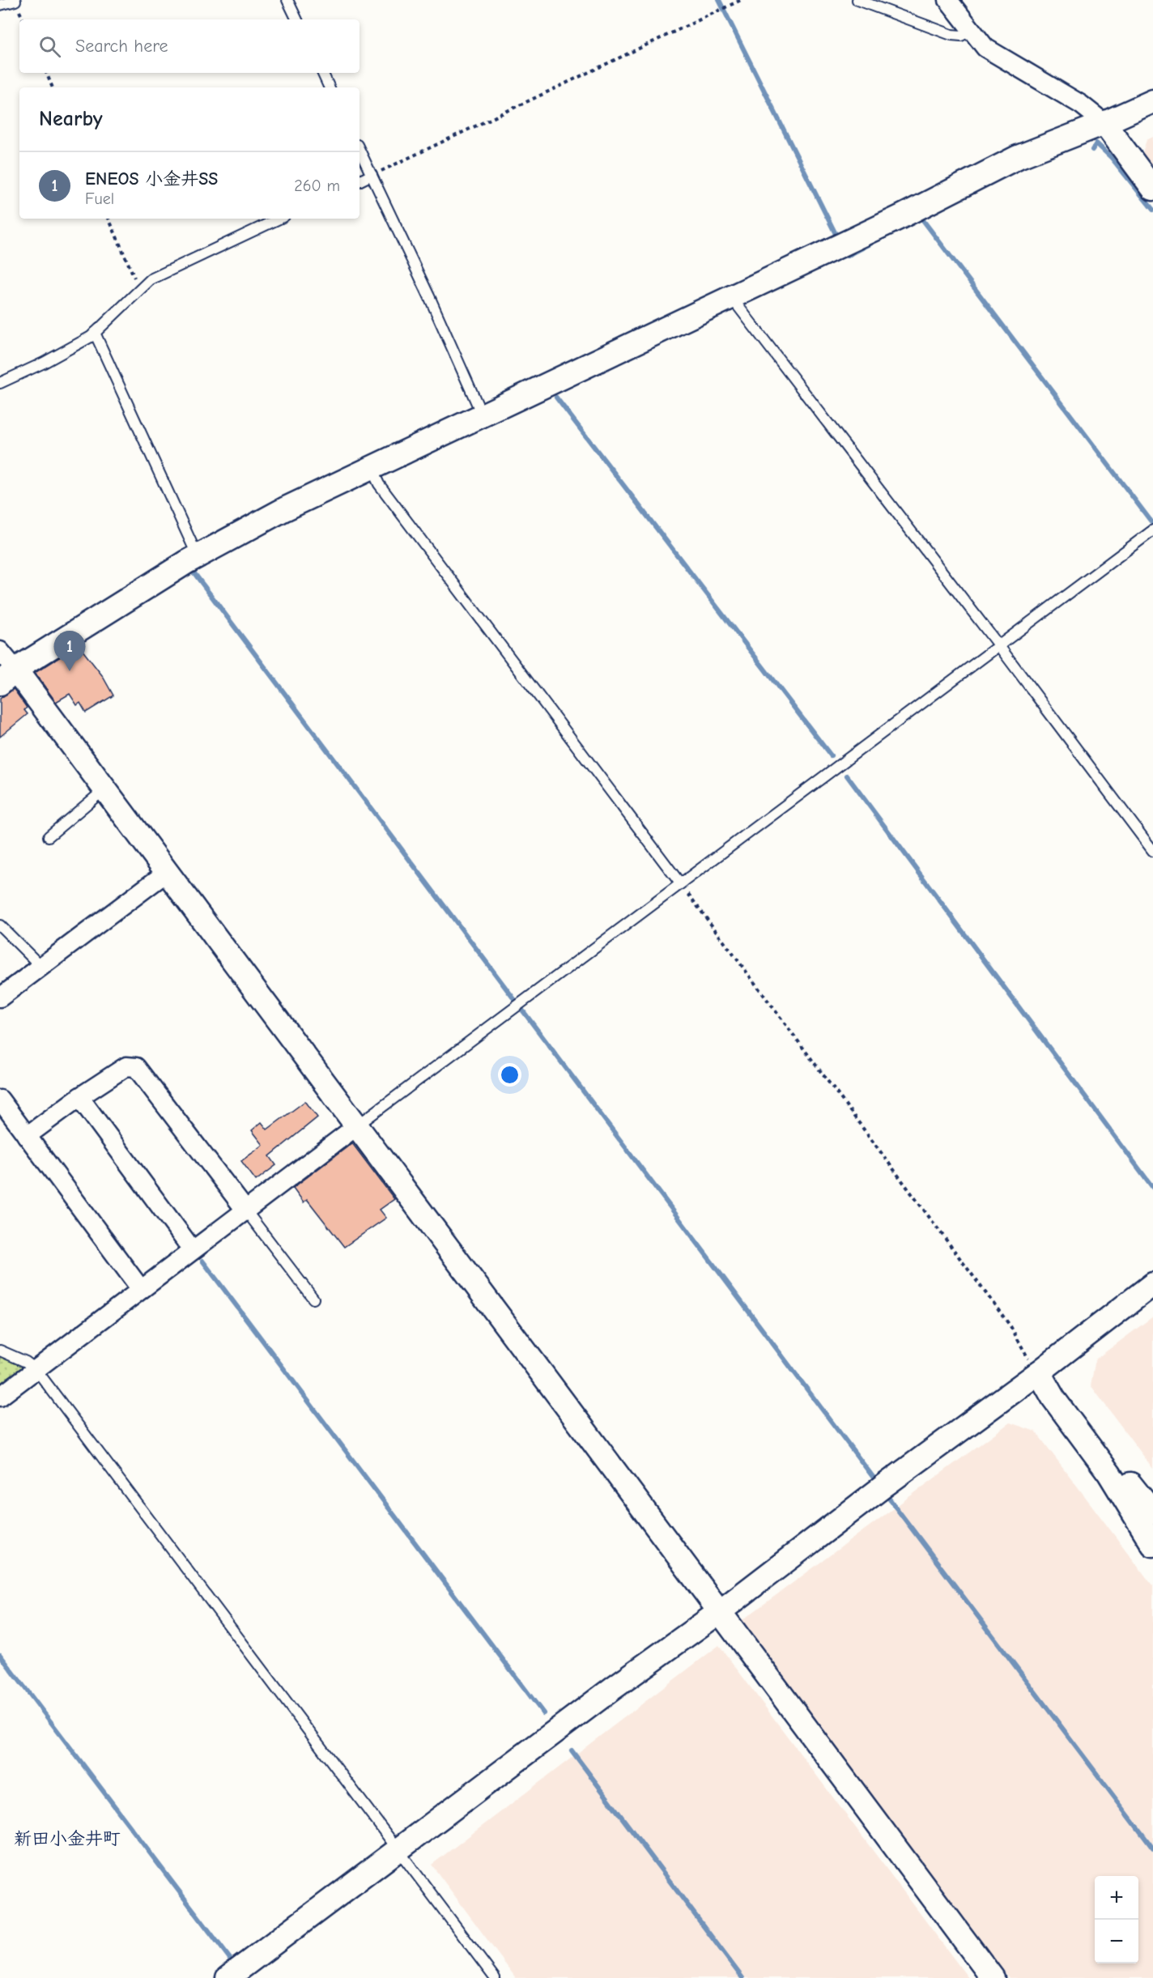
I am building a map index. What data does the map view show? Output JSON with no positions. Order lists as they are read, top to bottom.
{
  "districts": ["新田小金井町"],
  "page": {
    "search": "Search here",
    "heading": "Nearby",
    "list": [
      {
        "mark": "1",
        "name": "ENEOS 小金井SS",
        "note": "Fuel",
        "value": "260 m"
      }
    ],
    "pins": "1",
    "map_buttons": ["+", "−"]
  }
}
